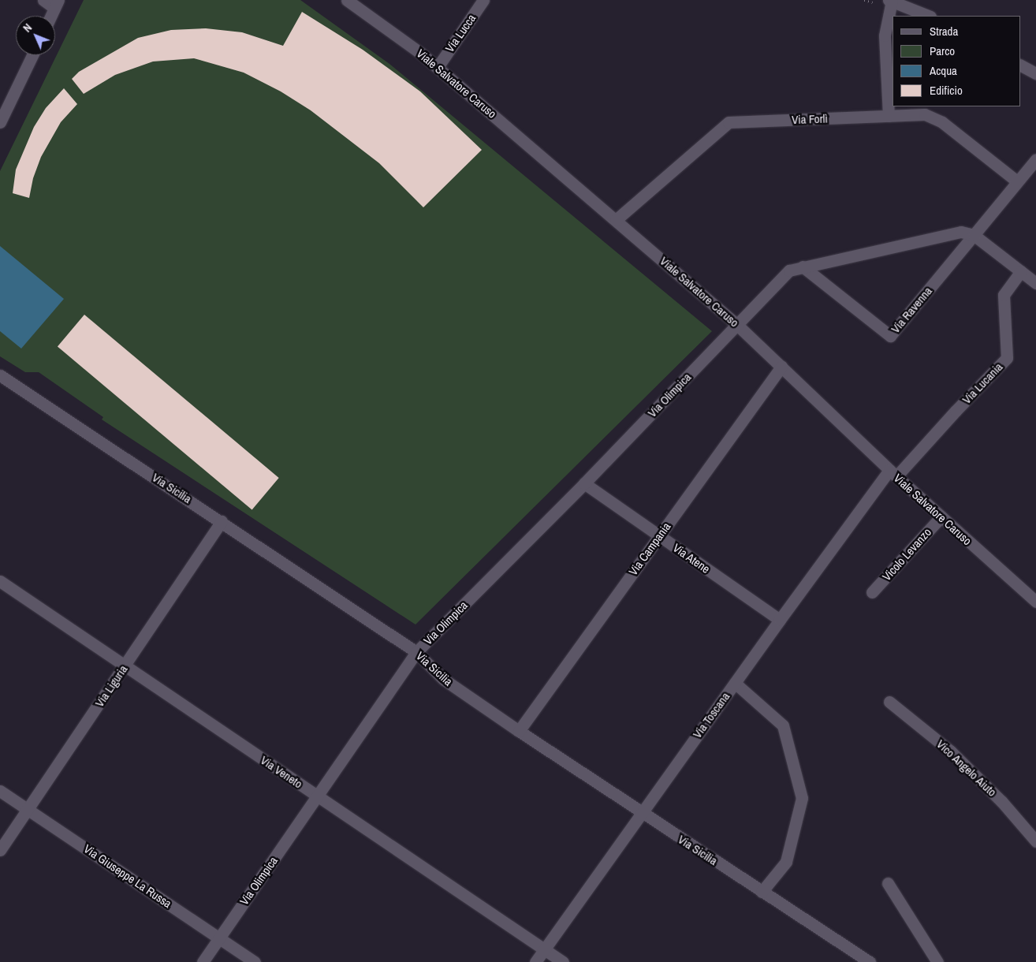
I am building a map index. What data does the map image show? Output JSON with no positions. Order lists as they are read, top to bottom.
{
  "streets": {
    "street": [
      "Via Lucca",
      "Viale Salvatore Caruso",
      "Via Forlì",
      "Via Ravenna",
      "Via Lucania",
      "Via Olimpica",
      "Via Sicilia",
      "Via Campania",
      "Vicolo Levanzo",
      "Via Atene",
      "Via Liguria",
      "Via Toscana",
      "Vico Angelo Aiuto",
      "Via Veneto",
      "Via Giuseppe La Russa"
    ]
  },
  "crossings": [
    ["Via Lucca", "Viale Salvatore Caruso"],
    ["Viale Salvatore Caruso", "Via Forlì"],
    ["Viale Salvatore Caruso", "Via Lucania"],
    ["Viale Salvatore Caruso", "Via Olimpica"],
    ["Viale Salvatore Caruso", "Via Campania"],
    ["Viale Salvatore Caruso", "Vicolo Levanzo"],
    ["Viale Salvatore Caruso", "Via Toscana"],
    ["Via Forlì", "Via Ravenna"],
    ["Via Lucania", "Via Toscana"],
    ["Via Olimpica", "Via Sicilia"],
    ["Via Olimpica", "Via Atene"],
    ["Via Olimpica", "Via Veneto"],
    ["Via Olimpica", "Via Giuseppe La Russa"],
    ["Via Sicilia", "Via Campania"],
    ["Via Sicilia", "Via Liguria"],
    ["Via Sicilia", "Via Toscana"],
    ["Via Campania", "Via Atene"],
    ["Via Atene", "Via Toscana"],
    ["Via Liguria", "Via Veneto"],
    ["Via Liguria", "Via Giuseppe La Russa"],
    ["Via Toscana", "Via Veneto"]
  ],
  "legend": [
    "Strada",
    "Parco",
    "Acqua",
    "Edificio"
  ],
  "north": "top left"
}
